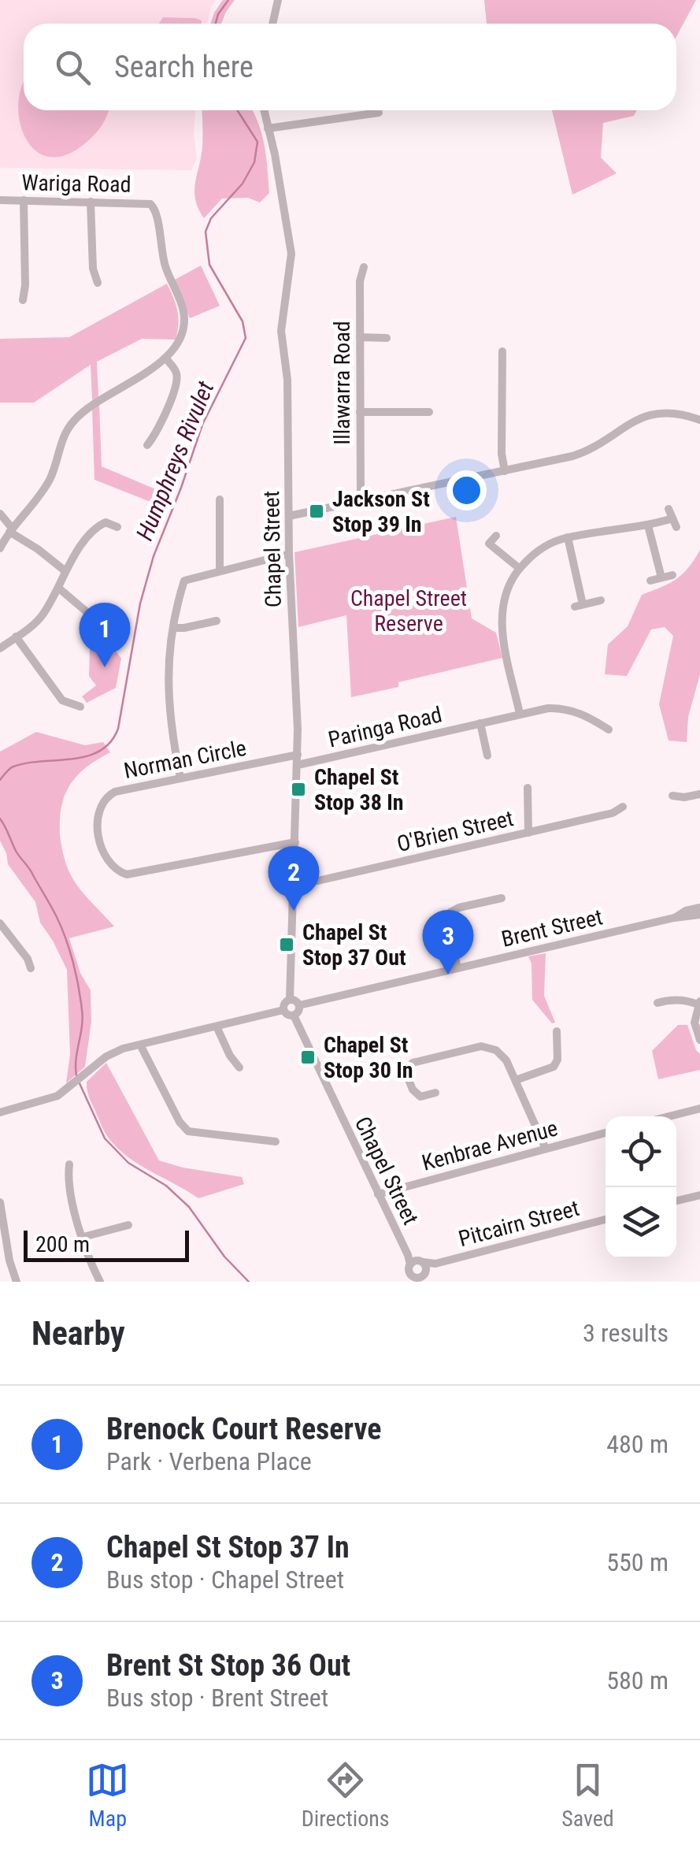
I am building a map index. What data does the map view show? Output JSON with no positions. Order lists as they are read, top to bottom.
{
  "streets": {
    "street": [
      "Wariga Road",
      "Illawarra Road",
      "Chapel Street",
      "Paringa Road",
      "Norman Circle",
      "O'Brien Street",
      "Brent Street",
      "Kenbrae Avenue",
      "Pitcairn Street"
    ]
  },
  "crossings": [
    ["Chapel Street", "Paringa Road"],
    ["Chapel Street", "Norman Circle"],
    ["Chapel Street", "O'Brien Street"],
    ["Chapel Street", "Brent Street"],
    ["Chapel Street", "Kenbrae Avenue"],
    ["Chapel Street", "Pitcairn Street"],
    ["Paringa Road", "Norman Circle"]
  ],
  "water": ["Humphreys Rivulet"],
  "parks": ["Chapel Street Reserve"],
  "places": {
    "transit": [
      "Jackson St Stop 39 In",
      "Chapel St Stop 38 In",
      "Chapel St Stop 37 Out",
      "Chapel St Stop 30 In"
    ]
  },
  "scale_bar": "200 m",
  "page": {
    "search": "Search here",
    "pins": ["1", "2", "3"],
    "scale": "200 m",
    "heading": ["Nearby", "3 results"],
    "list": [
      {
        "mark": "1",
        "name": "Brenock Court Reserve",
        "note": "Park · Verbena Place",
        "value": "480 m"
      },
      {
        "mark": "2",
        "name": "Chapel St Stop 37 In",
        "note": "Bus stop · Chapel Street",
        "value": "550 m"
      },
      {
        "mark": "3",
        "name": "Brent St Stop 36 Out",
        "note": "Bus stop · Brent Street",
        "value": "580 m"
      }
    ],
    "nav": ["Map", "Directions", "Saved"]
  }
}
